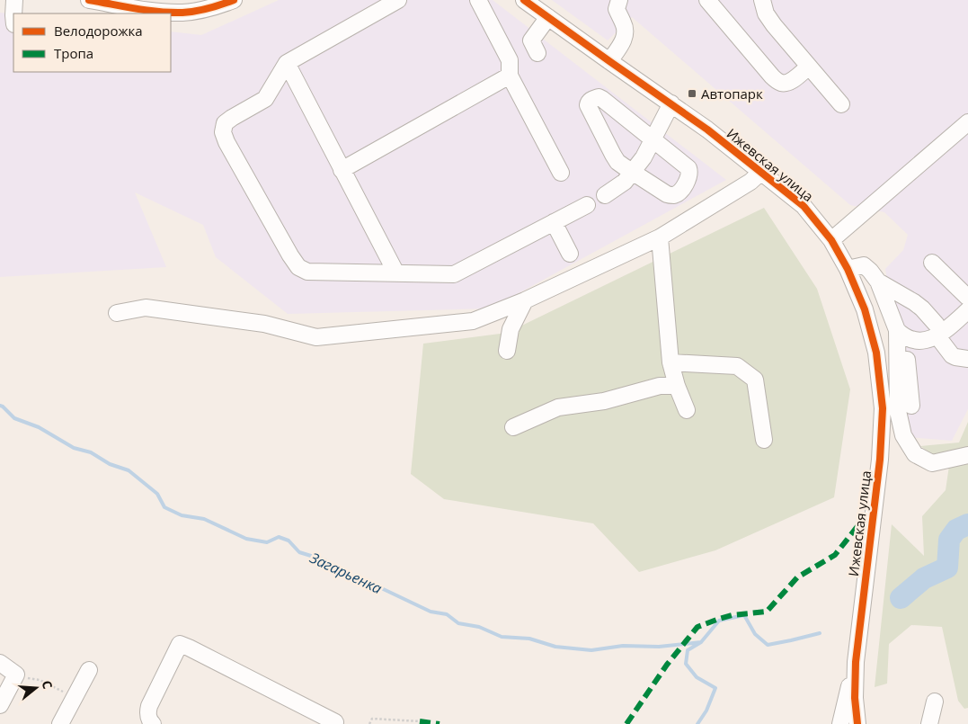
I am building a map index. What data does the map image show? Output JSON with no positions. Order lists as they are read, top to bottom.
{
  "streets": {
    "street": ["Ижевская улица"]
  },
  "water": ["Загарьенка"],
  "places": {
    "transit": ["Автопарк"]
  },
  "legend": ["Велодорожка", "Тропа"],
  "north": "right"
}
